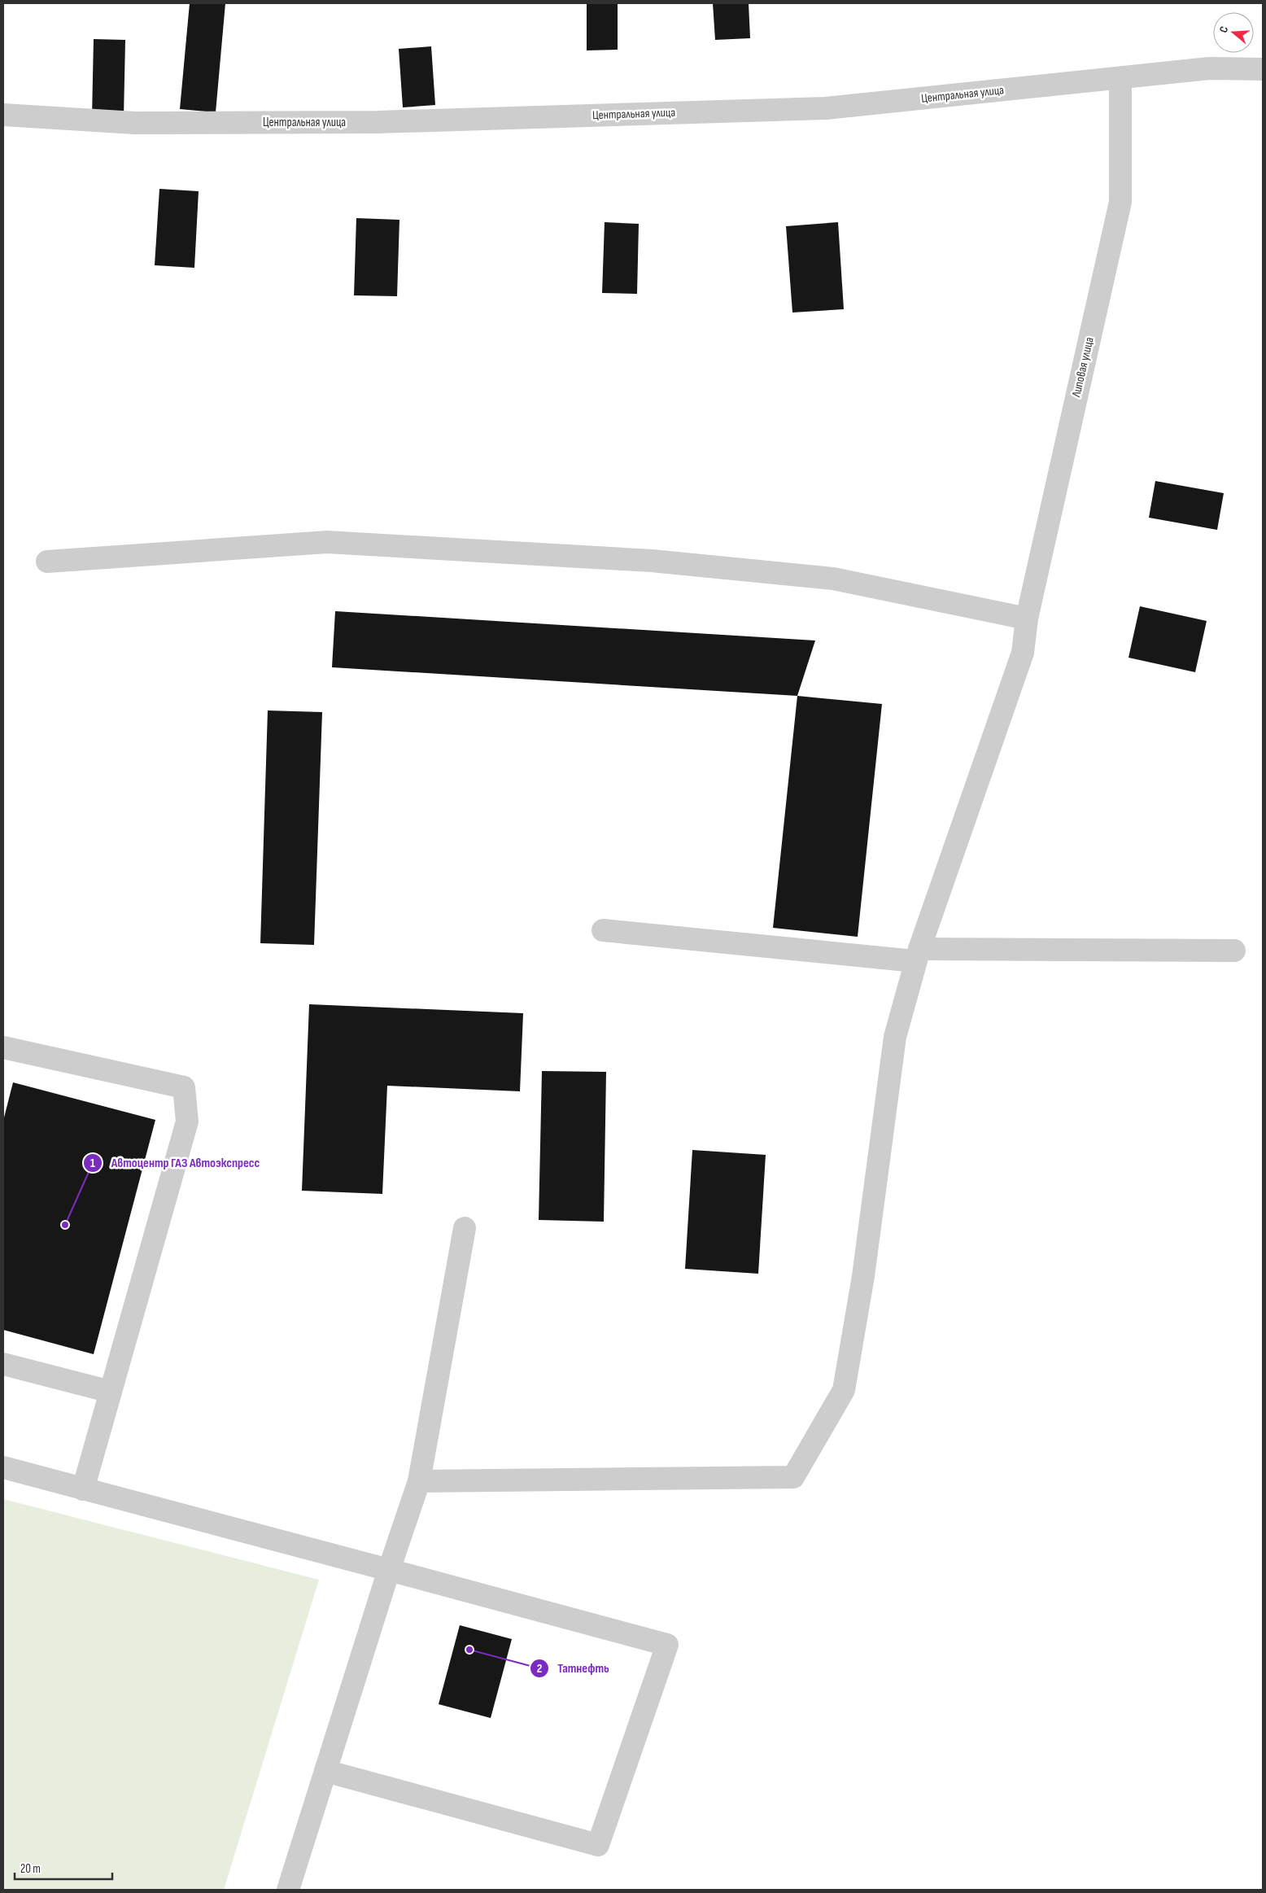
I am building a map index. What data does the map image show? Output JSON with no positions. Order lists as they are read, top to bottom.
{
  "streets": {
    "street": ["Центральная улица", "Липовая улица"]
  },
  "crossings": [
    ["Центральная улица", "Липовая улица"]
  ],
  "places": ["Автоцентр ГАЗ Автоэкспресс", "Татнефть"],
  "scale_bar": "20 m",
  "north": "left"
}
